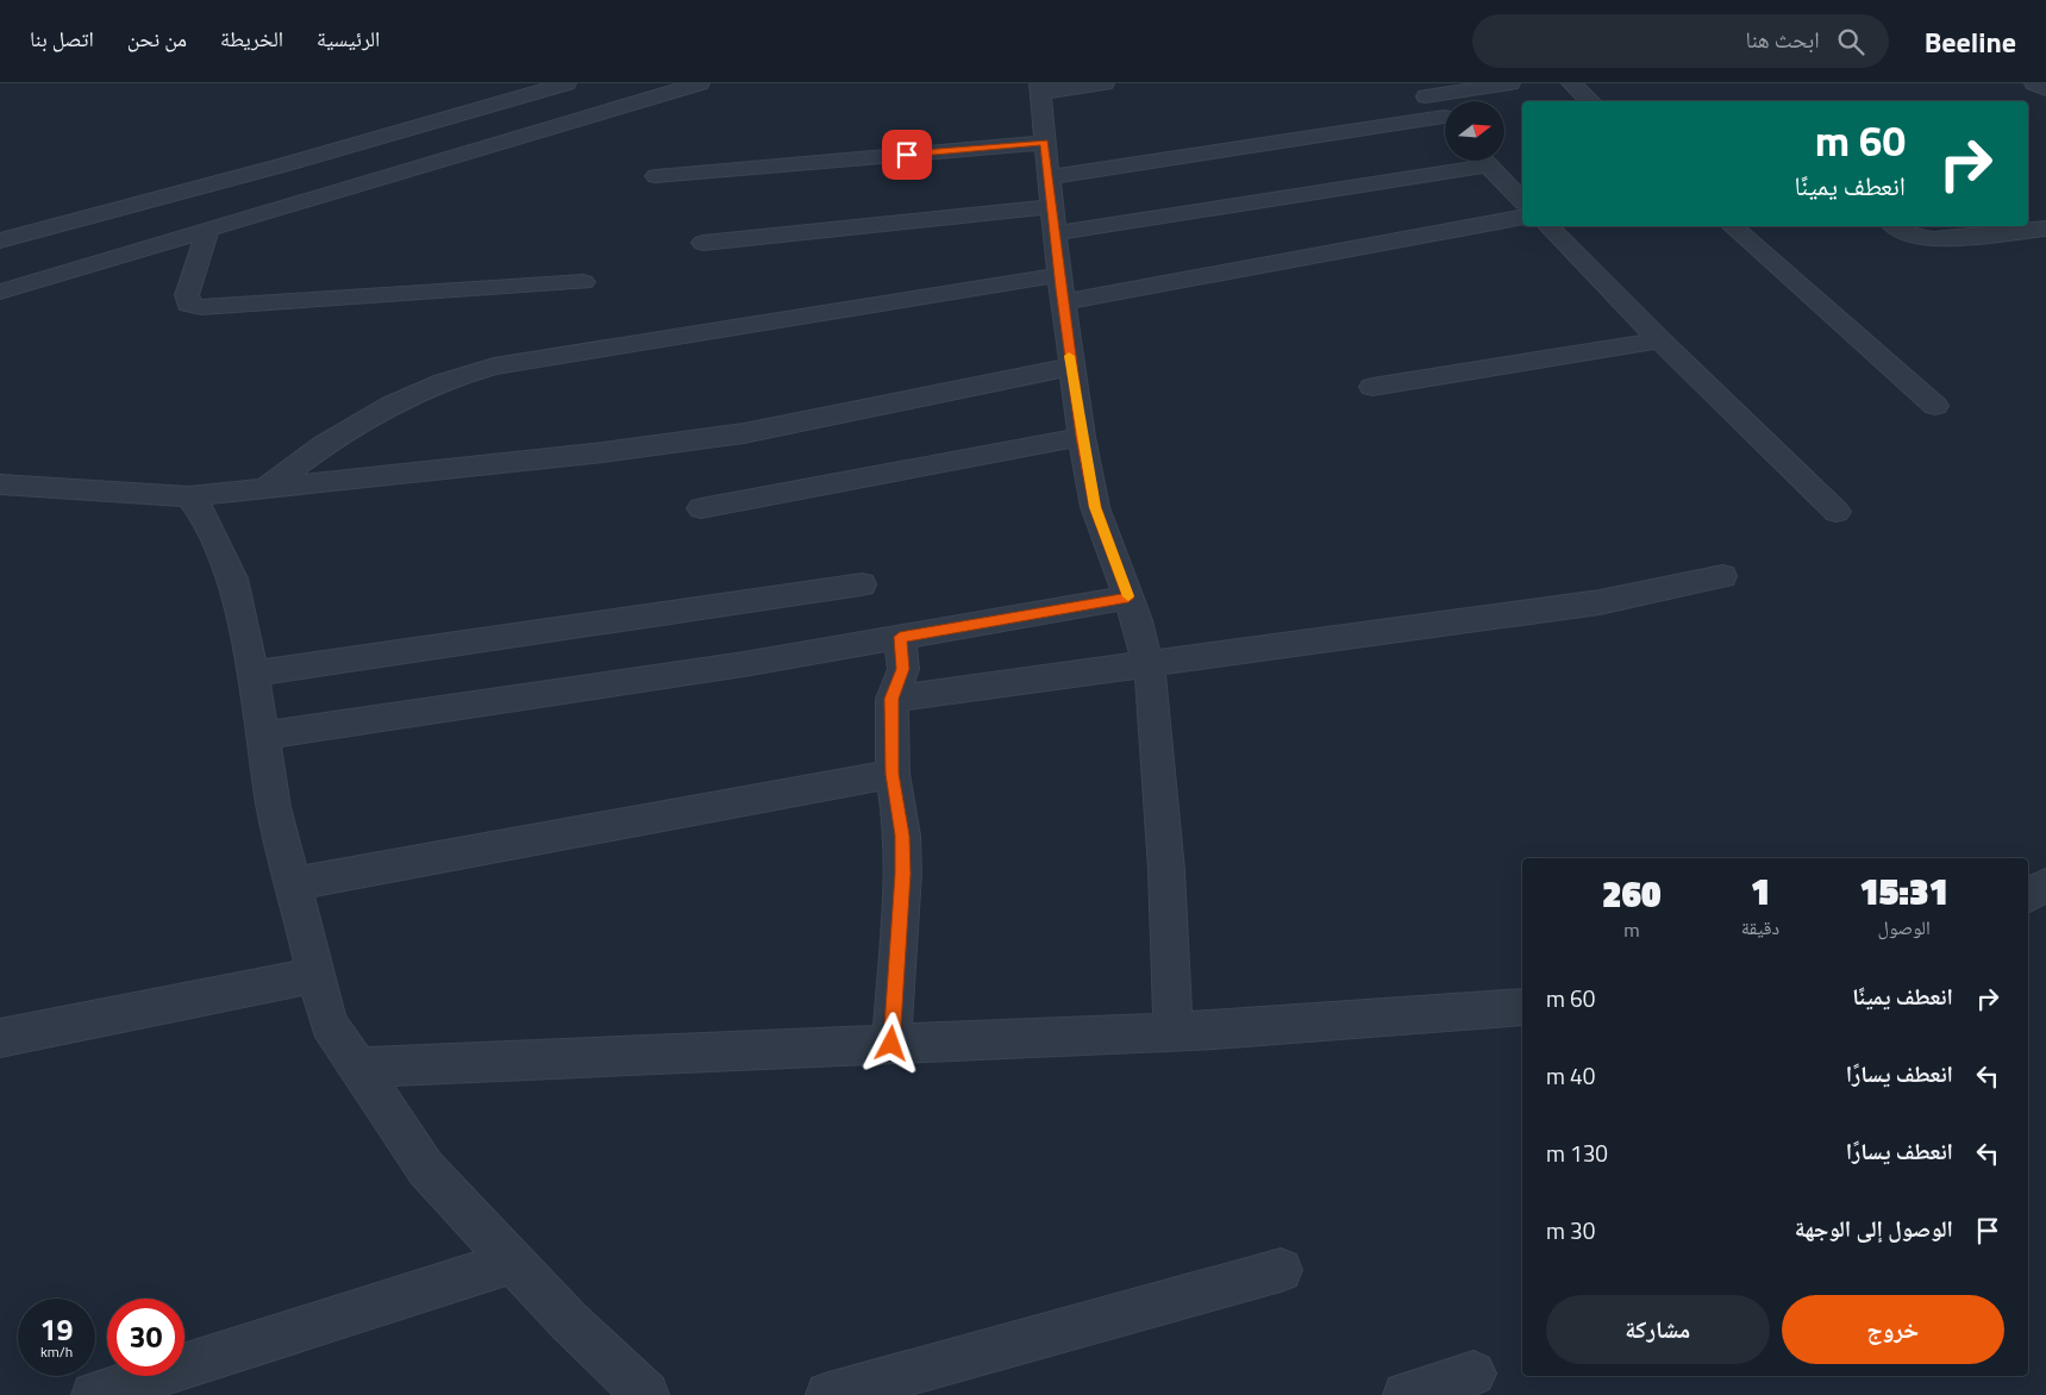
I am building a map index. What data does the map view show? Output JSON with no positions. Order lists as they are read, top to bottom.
{
  "north": "right",
  "page": {
    "header": "Beeline",
    "search": "ابحث هنا",
    "nav": [
      "الرئيسية",
      "الخريطة",
      "من نحن",
      "اتصل بنا"
    ],
    "turn": ["60 m", "انعطف يمينًا"],
    "eta": [
      "15:31",
      "الوصول",
      "1",
      "دقيقة",
      "260",
      "m"
    ],
    "list": [
      {
        "name": "انعطف يمينًا",
        "value": "60 m"
      },
      {
        "name": "انعطف يسارًا",
        "value": "40 m"
      },
      {
        "name": "انعطف يسارًا",
        "value": "130 m"
      },
      {
        "name": "الوصول إلى الوجهة",
        "value": "30 m"
      }
    ],
    "buttons": ["خروج", "مشاركة"],
    "speed": "19 km/h",
    "limit": "30"
  }
}
